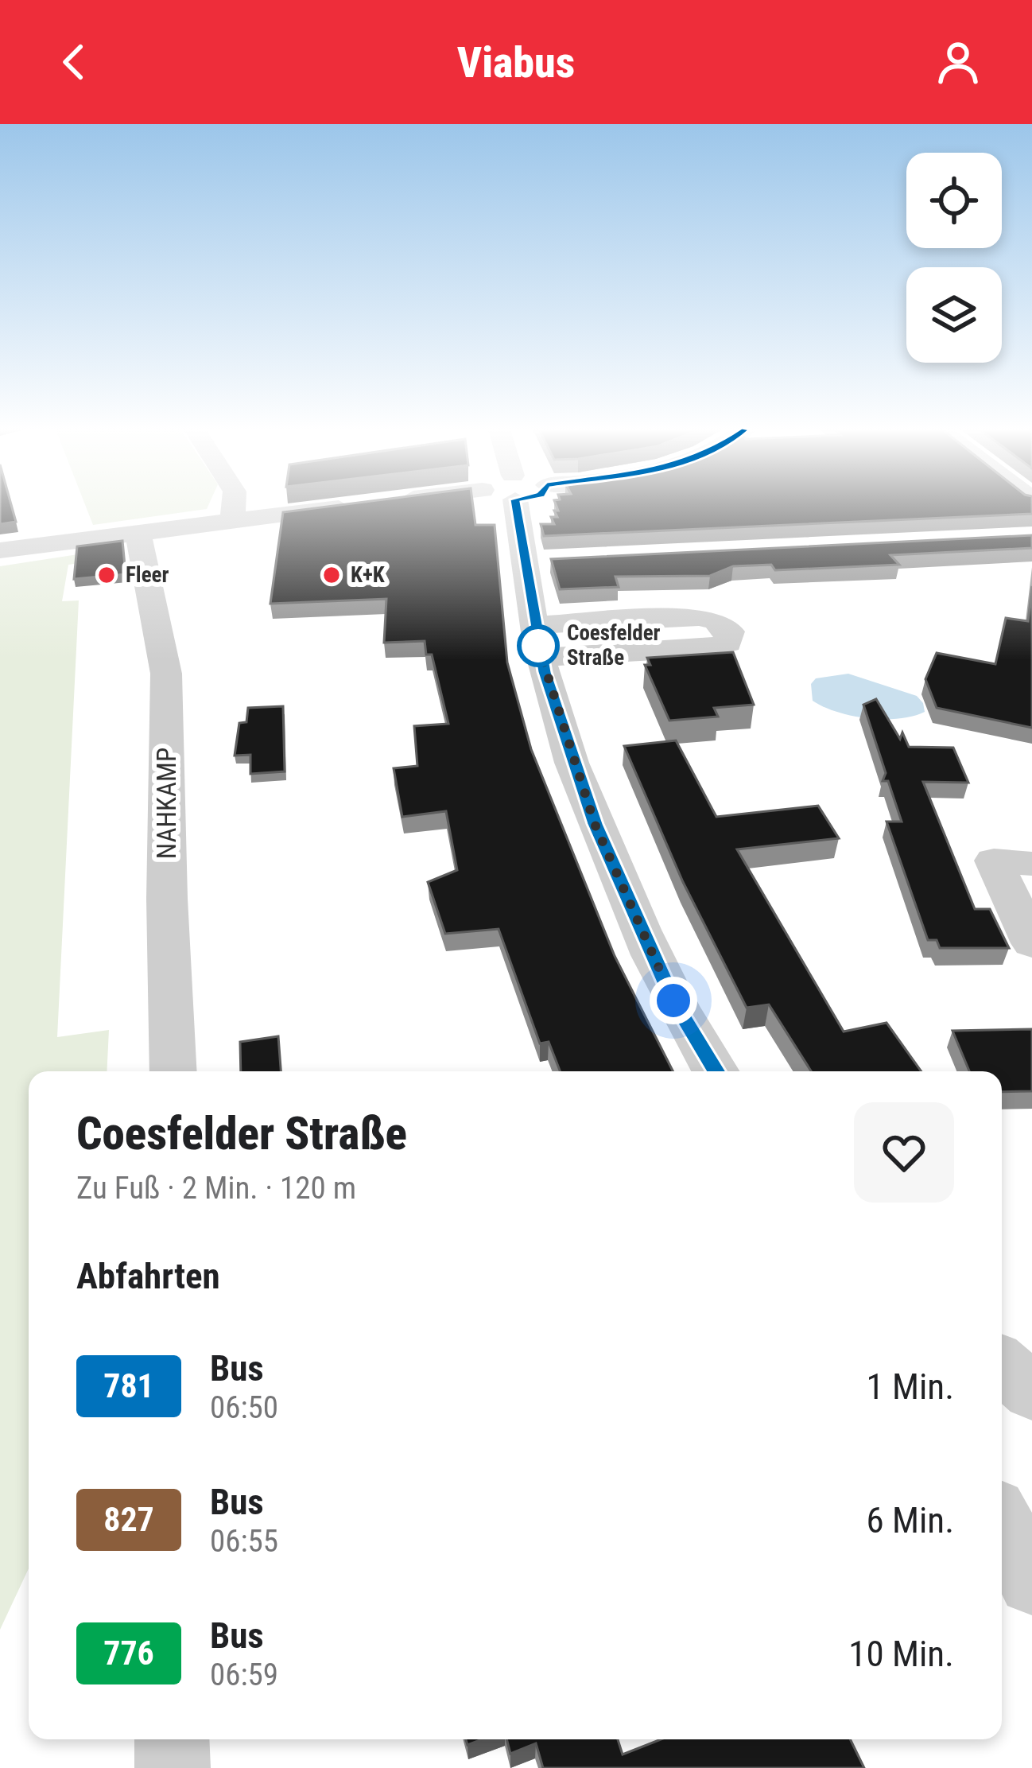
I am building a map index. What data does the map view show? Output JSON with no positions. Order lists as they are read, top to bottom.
{
  "streets": {
    "street": ["NAHKAMP"]
  },
  "places": ["Fleer", "K+K", "Coesfelder Straße"],
  "lines": ["bus line 781"],
  "page": {
    "header": "Viabus",
    "heading": [
      ["Coesfelder Straße", "Zu Fuß · 2 Min. · 120 m"],
      "Abfahrten"
    ],
    "list": [
      {
        "mark": "781",
        "name": "Bus",
        "note": "06:50",
        "value": "1 Min."
      },
      {
        "mark": "827",
        "name": "Bus",
        "note": "06:55",
        "value": "6 Min."
      },
      {
        "mark": "776",
        "name": "Bus",
        "note": "06:59",
        "value": "10 Min."
      }
    ]
  }
}
